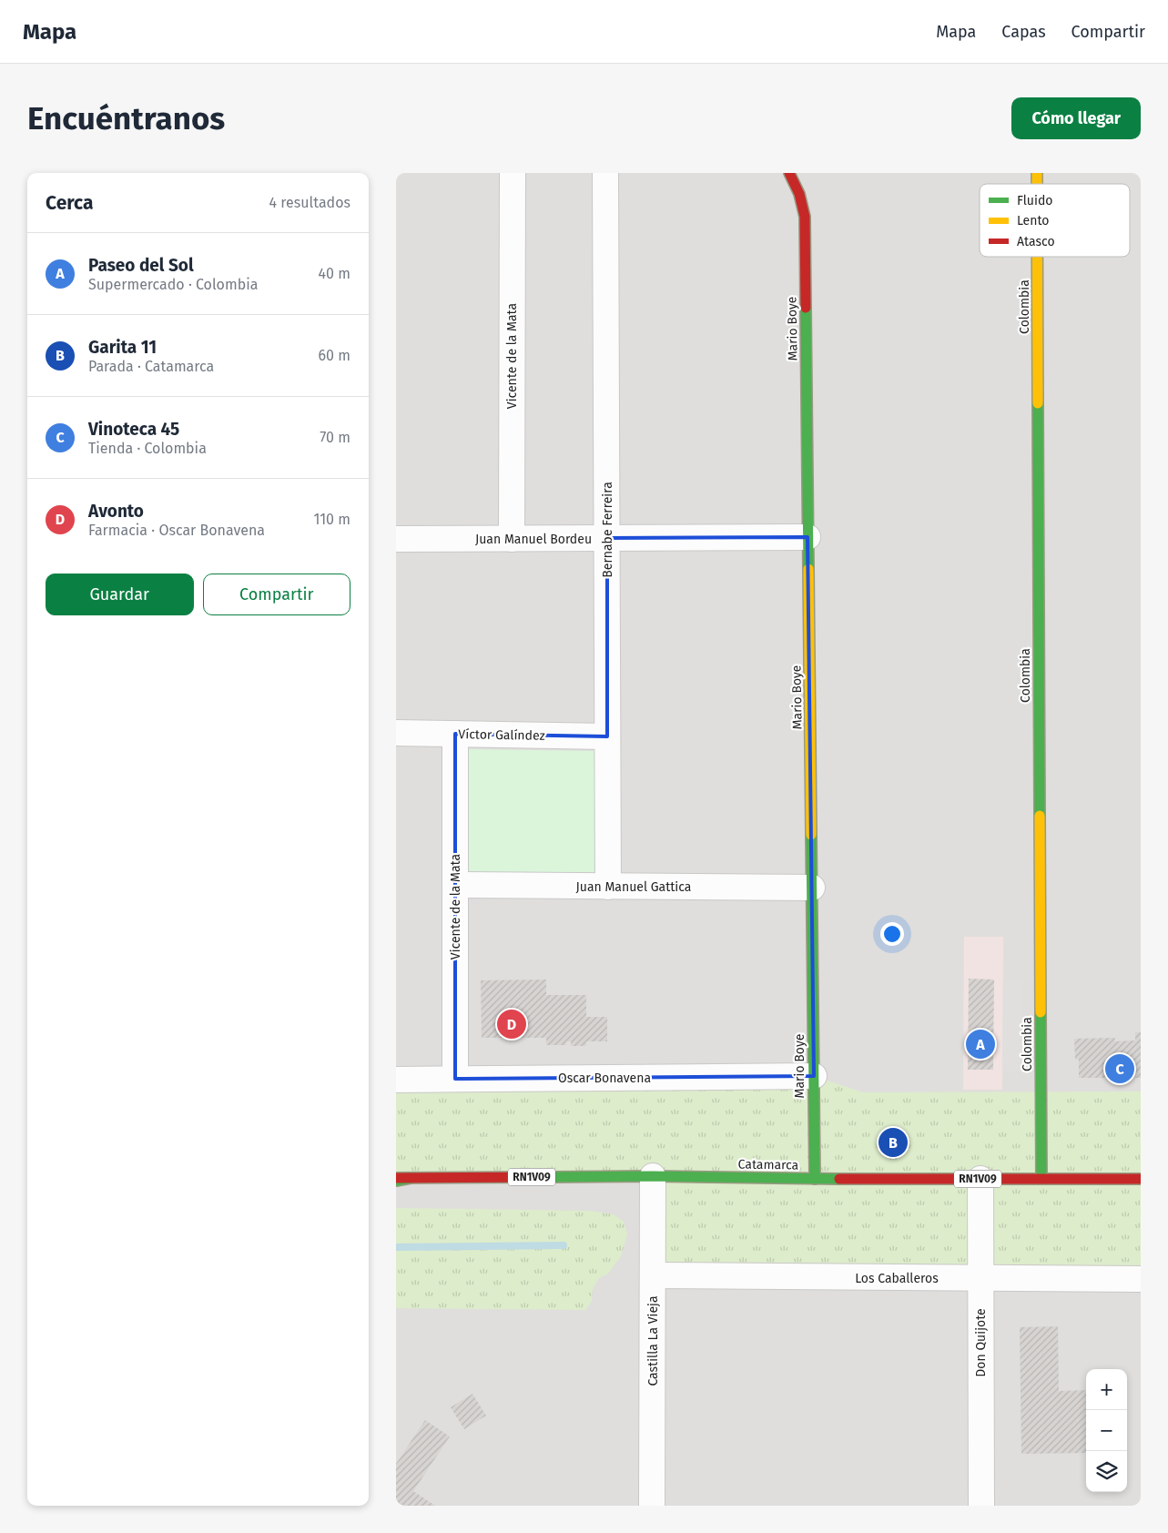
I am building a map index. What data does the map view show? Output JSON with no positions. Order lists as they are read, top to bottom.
{
  "streets": {
    "main road": [
      "Colombia",
      "Mario Boye",
      "Catamarca",
      "RN1V09"
    ],
    "street": [
      "Vicente de la Mata",
      "Bernabe Ferreira",
      "Juan Manuel Bordeu",
      "Víctor Galíndez",
      "Juan Manuel Gattica",
      "Oscar Bonavena",
      "Los Caballeros",
      "Castilla La Vieja",
      "Don Quijote"
    ]
  },
  "crossings": [
    ["Colombia", "Catamarca"],
    ["Mario Boye", "Juan Manuel Bordeu"],
    ["Mario Boye", "Juan Manuel Gattica"],
    ["Mario Boye", "Oscar Bonavena"],
    ["Mario Boye", "Catamarca"],
    ["Vicente de la Mata", "Juan Manuel Bordeu"],
    ["Vicente de la Mata", "Víctor Galíndez"],
    ["Vicente de la Mata", "Juan Manuel Gattica"],
    ["Vicente de la Mata", "Oscar Bonavena"],
    ["Bernabe Ferreira", "Juan Manuel Bordeu"],
    ["Bernabe Ferreira", "Víctor Galíndez"],
    ["Bernabe Ferreira", "Juan Manuel Gattica"],
    ["Catamarca", "Castilla La Vieja"],
    ["Catamarca", "Don Quijote"],
    ["Los Caballeros", "Castilla La Vieja"],
    ["Los Caballeros", "Don Quijote"]
  ],
  "legend": ["Fluido", "Lento", "Atasco"],
  "page": {
    "header": "Mapa",
    "nav": ["Mapa", "Capas", "Compartir"],
    "buttons": [
      "Cómo llegar",
      ["Guardar", "Compartir"]
    ],
    "title": "Encuéntranos",
    "heading": ["Cerca", "4 resultados"],
    "list": [
      {
        "mark": "A",
        "name": "Paseo del Sol",
        "note": "Supermercado · Colombia",
        "value": "40 m"
      },
      {
        "mark": "B",
        "name": "Garita 11",
        "note": "Parada · Catamarca",
        "value": "60 m"
      },
      {
        "mark": "C",
        "name": "Vinoteca 45",
        "note": "Tienda · Colombia",
        "value": "70 m"
      },
      {
        "mark": "D",
        "name": "Avonto",
        "note": "Farmacia · Oscar Bonavena",
        "value": "110 m"
      }
    ],
    "pins": [
      "D",
      "A",
      "C",
      "B"
    ],
    "map_buttons": ["+", "−"]
  }
}
